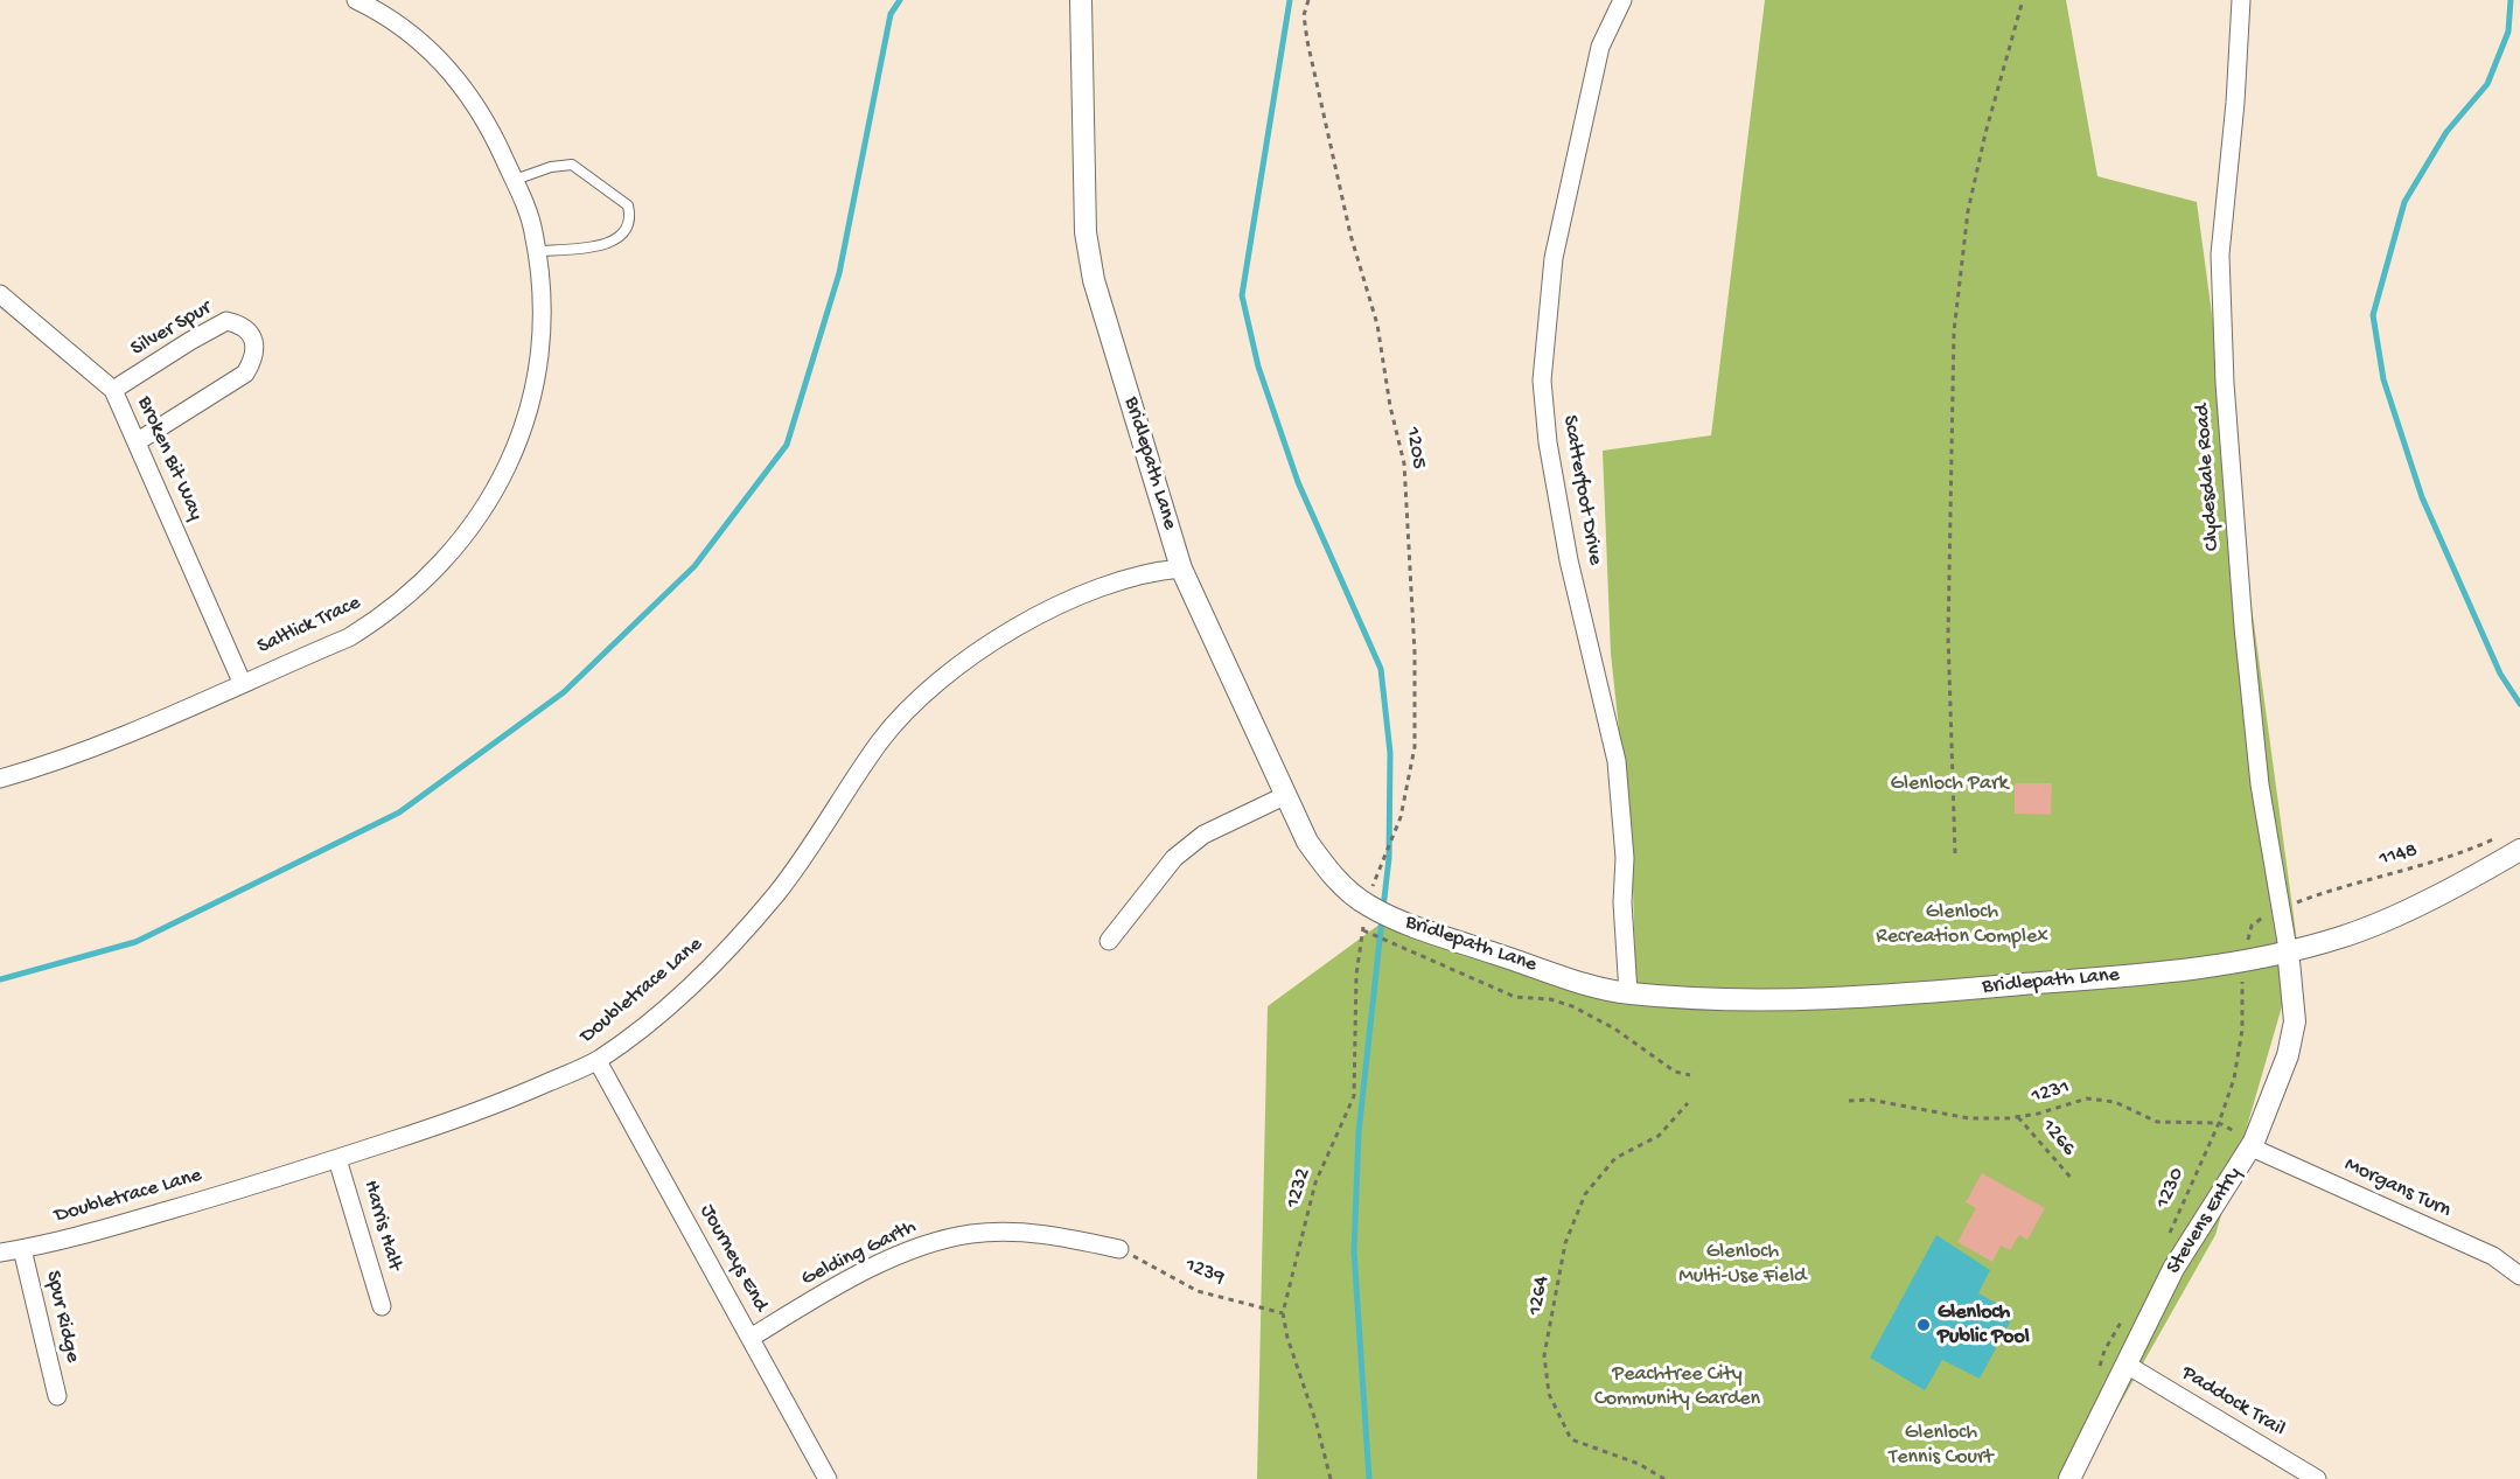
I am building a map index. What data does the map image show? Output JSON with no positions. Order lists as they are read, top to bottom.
{
  "streets": {
    "street": [
      "Silver Spur",
      "Broken Bit Way",
      "Bridlepath Lane",
      "Clydesdale Road",
      "Scatterfoot Drive",
      "Saltlick Trace",
      "Doubletrace Lane",
      "Morgans Turn",
      "Stevens Entry",
      "Harris Halt",
      "Gelding Garth",
      "Journeys End",
      "Spur Ridge",
      "Paddock Trail"
    ],
    "path": [
      "1205",
      "1148",
      "1231",
      "1266",
      "1232",
      "1230",
      "1239",
      "1264"
    ]
  },
  "crossings": [
    ["Silver Spur", "Broken Bit Way"],
    ["1205", "Bridlepath Lane"],
    ["1205", "1232"],
    ["Broken Bit Way", "Saltlick Trace"],
    ["Bridlepath Lane", "Clydesdale Road"],
    ["Bridlepath Lane", "Scatterfoot Drive"],
    ["Bridlepath Lane", "Doubletrace Lane"],
    ["Bridlepath Lane", "1232"],
    ["Bridlepath Lane", "1230"],
    ["Bridlepath Lane", "Stevens Entry"],
    ["Clydesdale Road", "1148"],
    ["Clydesdale Road", "1230"],
    ["Clydesdale Road", "Stevens Entry"],
    ["1148", "1230"],
    ["Doubletrace Lane", "Harris Halt"],
    ["Doubletrace Lane", "Journeys End"],
    ["Doubletrace Lane", "Spur Ridge"],
    ["1231", "1266"],
    ["1231", "1230"],
    ["1231", "Morgans Turn"],
    ["1231", "Stevens Entry"],
    ["1232", "1239"],
    ["Morgans Turn", "Stevens Entry"],
    ["Stevens Entry", "Paddock Trail"],
    ["Gelding Garth", "Journeys End"],
    ["Gelding Garth", "1239"]
  ],
  "parks": [
    "Glenloch Park",
    "Glenloch Recreation Complex",
    "Glenloch Multi-Use Field",
    "Peachtree City Community Garden",
    "Glenloch Tennis Court"
  ],
  "places": ["Glenloch Public Pool"]
}
